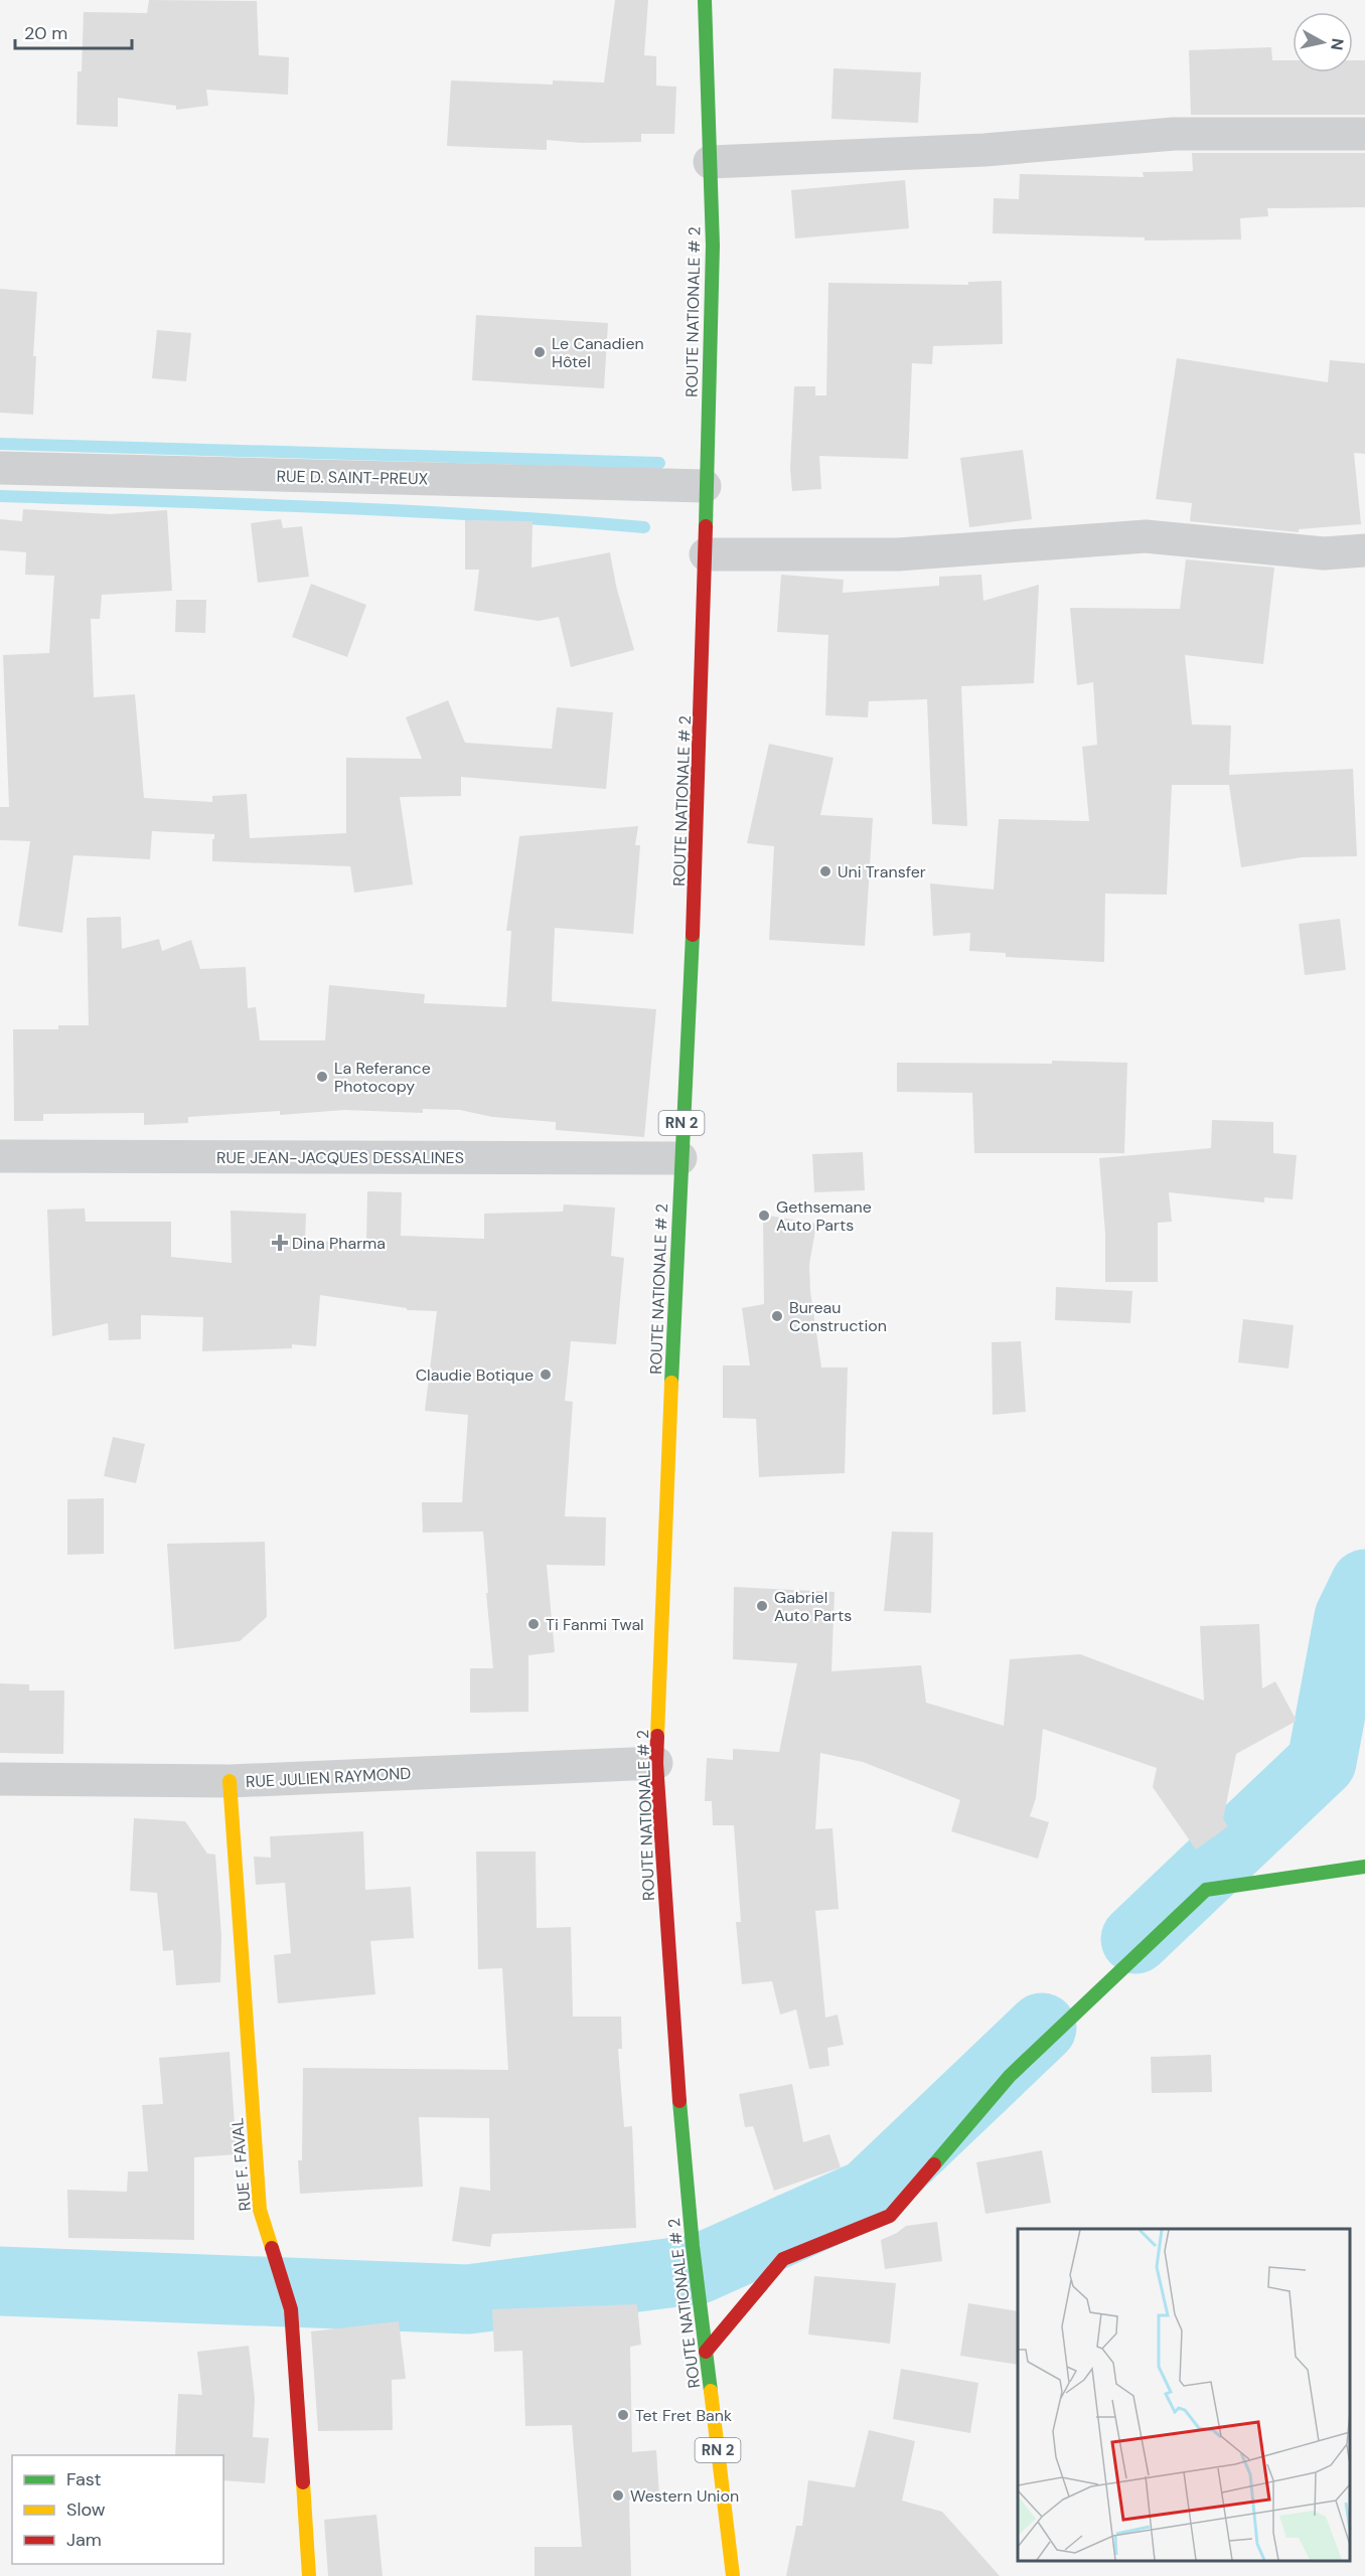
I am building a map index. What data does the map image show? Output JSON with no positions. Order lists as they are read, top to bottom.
{
  "streets": {
    "main road": ["ROUTE NATIONALE # 2", "RN 2", "RUE F. FAVAL"],
    "street": ["RUE D. SAINT-PREUX", "RUE JEAN-JACQUES DESSALINES", "RUE JULIEN RAYMOND"]
  },
  "crossings": [
    ["ROUTE NATIONALE # 2", "RUE D. SAINT-PREUX"],
    ["ROUTE NATIONALE # 2", "RUE JEAN-JACQUES DESSALINES"],
    ["ROUTE NATIONALE # 2", "RUE JULIEN RAYMOND"],
    ["RUE JULIEN RAYMOND", "RUE F. FAVAL"]
  ],
  "places": {
    "other": [
      "Le Canadien Hôtel",
      "Uni Transfer",
      "La Referance Photocopy",
      "Gethsemane Auto Parts",
      "Bureau Construction",
      "Claudie Botique",
      "Gabriel Auto Parts",
      "Ti Fanmi Twal",
      "Tet Fret Bank",
      "Western Union"
    ],
    "health": ["Dina Pharma"]
  },
  "legend": ["Fast", "Slow", "Jam"],
  "scale_bar": "20 m",
  "north": "right"
}
